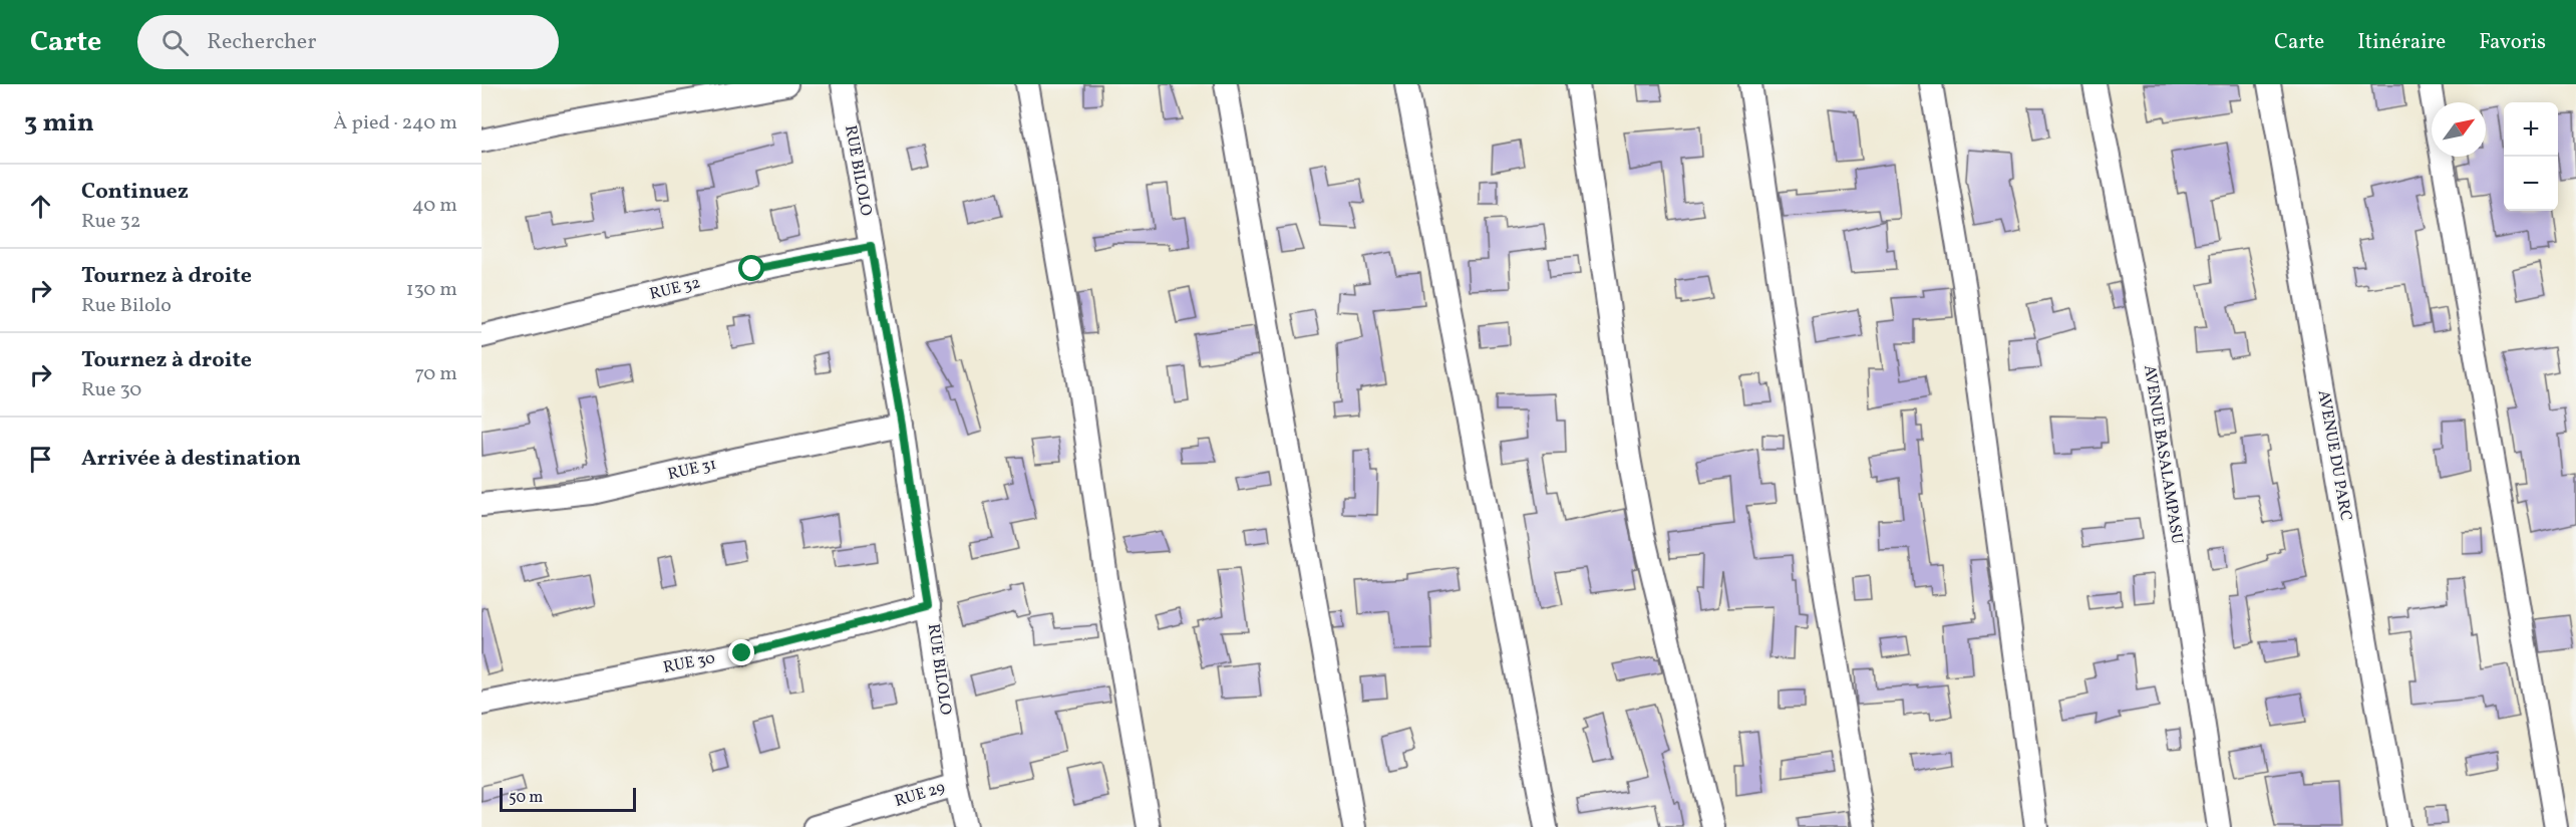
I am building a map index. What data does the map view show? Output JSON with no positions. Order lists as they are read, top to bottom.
{
  "streets": {
    "street": [
      "RUE BILOLO",
      "RUE 32",
      "AVENUE BASALAMPASU",
      "AVENUE DU PARC",
      "RUE 31",
      "RUE 30",
      "RUE 29"
    ]
  },
  "crossings": [
    ["RUE BILOLO", "RUE 32"],
    ["RUE BILOLO", "RUE 31"],
    ["RUE BILOLO", "RUE 30"],
    ["RUE BILOLO", "RUE 29"]
  ],
  "scale_bar": "50 m",
  "north": "top right",
  "page": {
    "header": "Carte",
    "search": "Rechercher",
    "nav": ["Carte", "Itinéraire", "Favoris"],
    "heading": ["3 min", "À pied · 240 m"],
    "map_buttons": ["+", "−"],
    "list": [
      ["Continuez", "Rue 32", "40 m"],
      ["Tournez à droite", "Rue Bilolo", "130 m"],
      ["Tournez à droite", "Rue 30", "70 m"],
      "Arrivée à destination"
    ],
    "scale": "50 m"
  }
}
